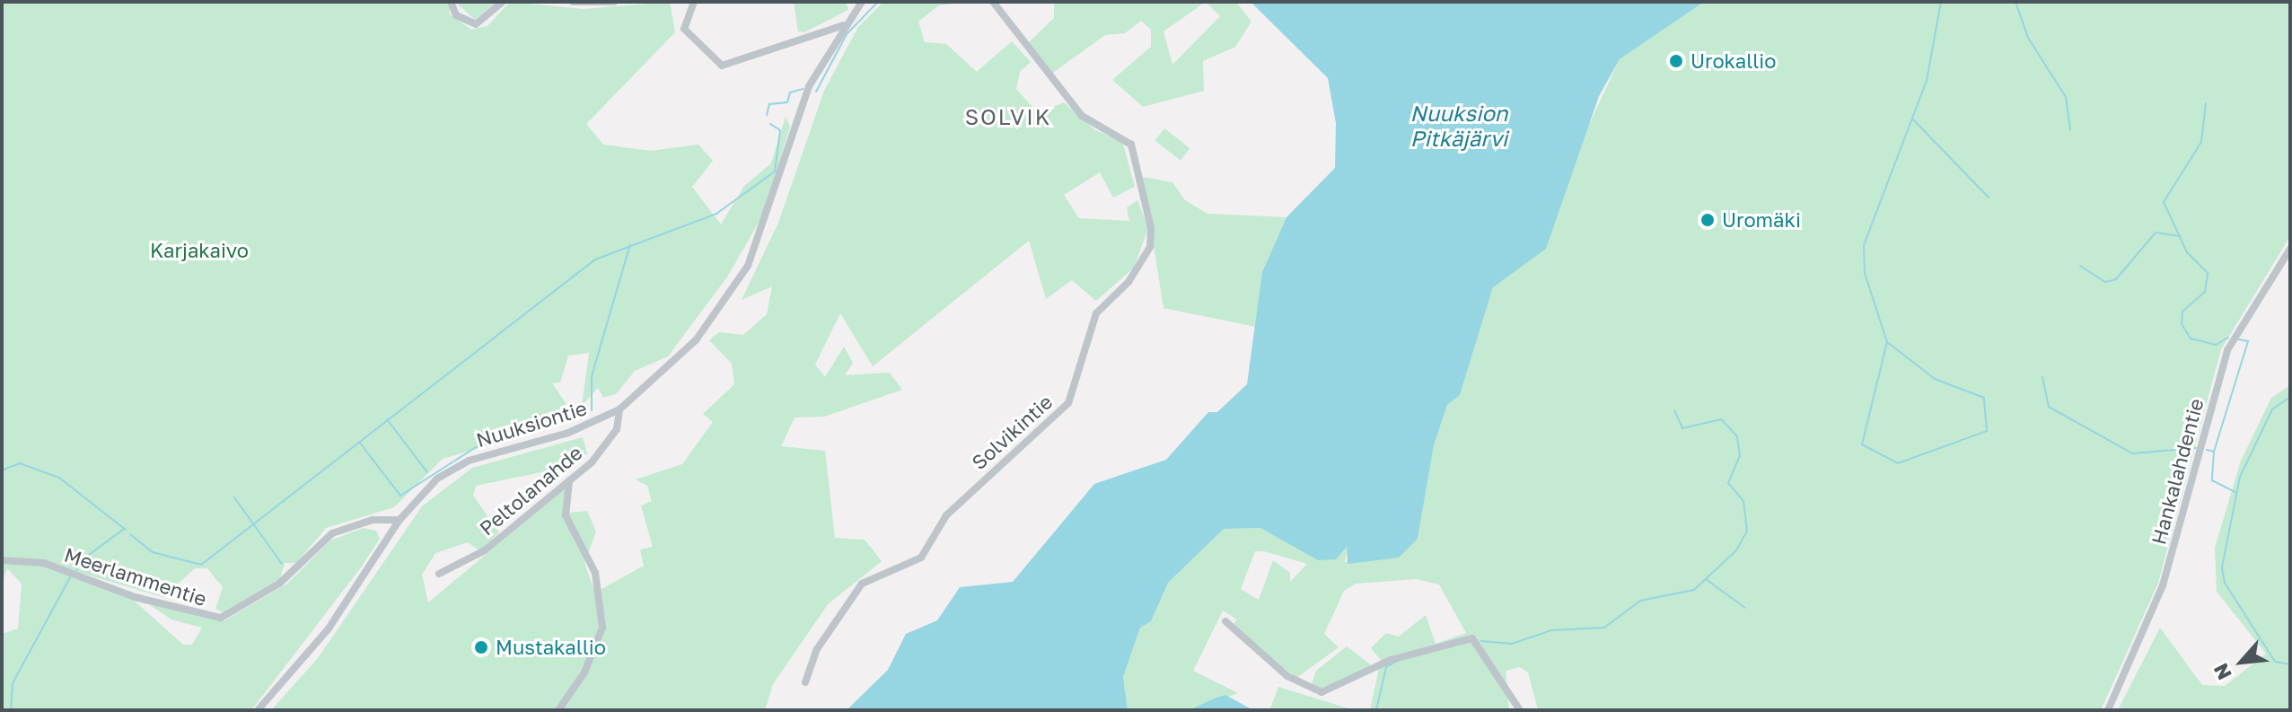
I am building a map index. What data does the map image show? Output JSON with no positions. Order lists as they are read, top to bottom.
{
  "streets": {
    "street": [
      "Nuuksiontie",
      "Solvikintie",
      "Hankalahdentie",
      "Peltolanahde",
      "Meerlammentie"
    ]
  },
  "crossings": [
    ["Nuuksiontie", "Peltolanahde"],
    ["Nuuksiontie", "Meerlammentie"]
  ],
  "districts": ["SOLVIK"],
  "water": ["Nuuksion Pitkäjärvi"],
  "parks": ["Karjakaivo"],
  "places": ["Urokallio", "Uromäki", "Mustakallio"],
  "north": "bottom left"
}
